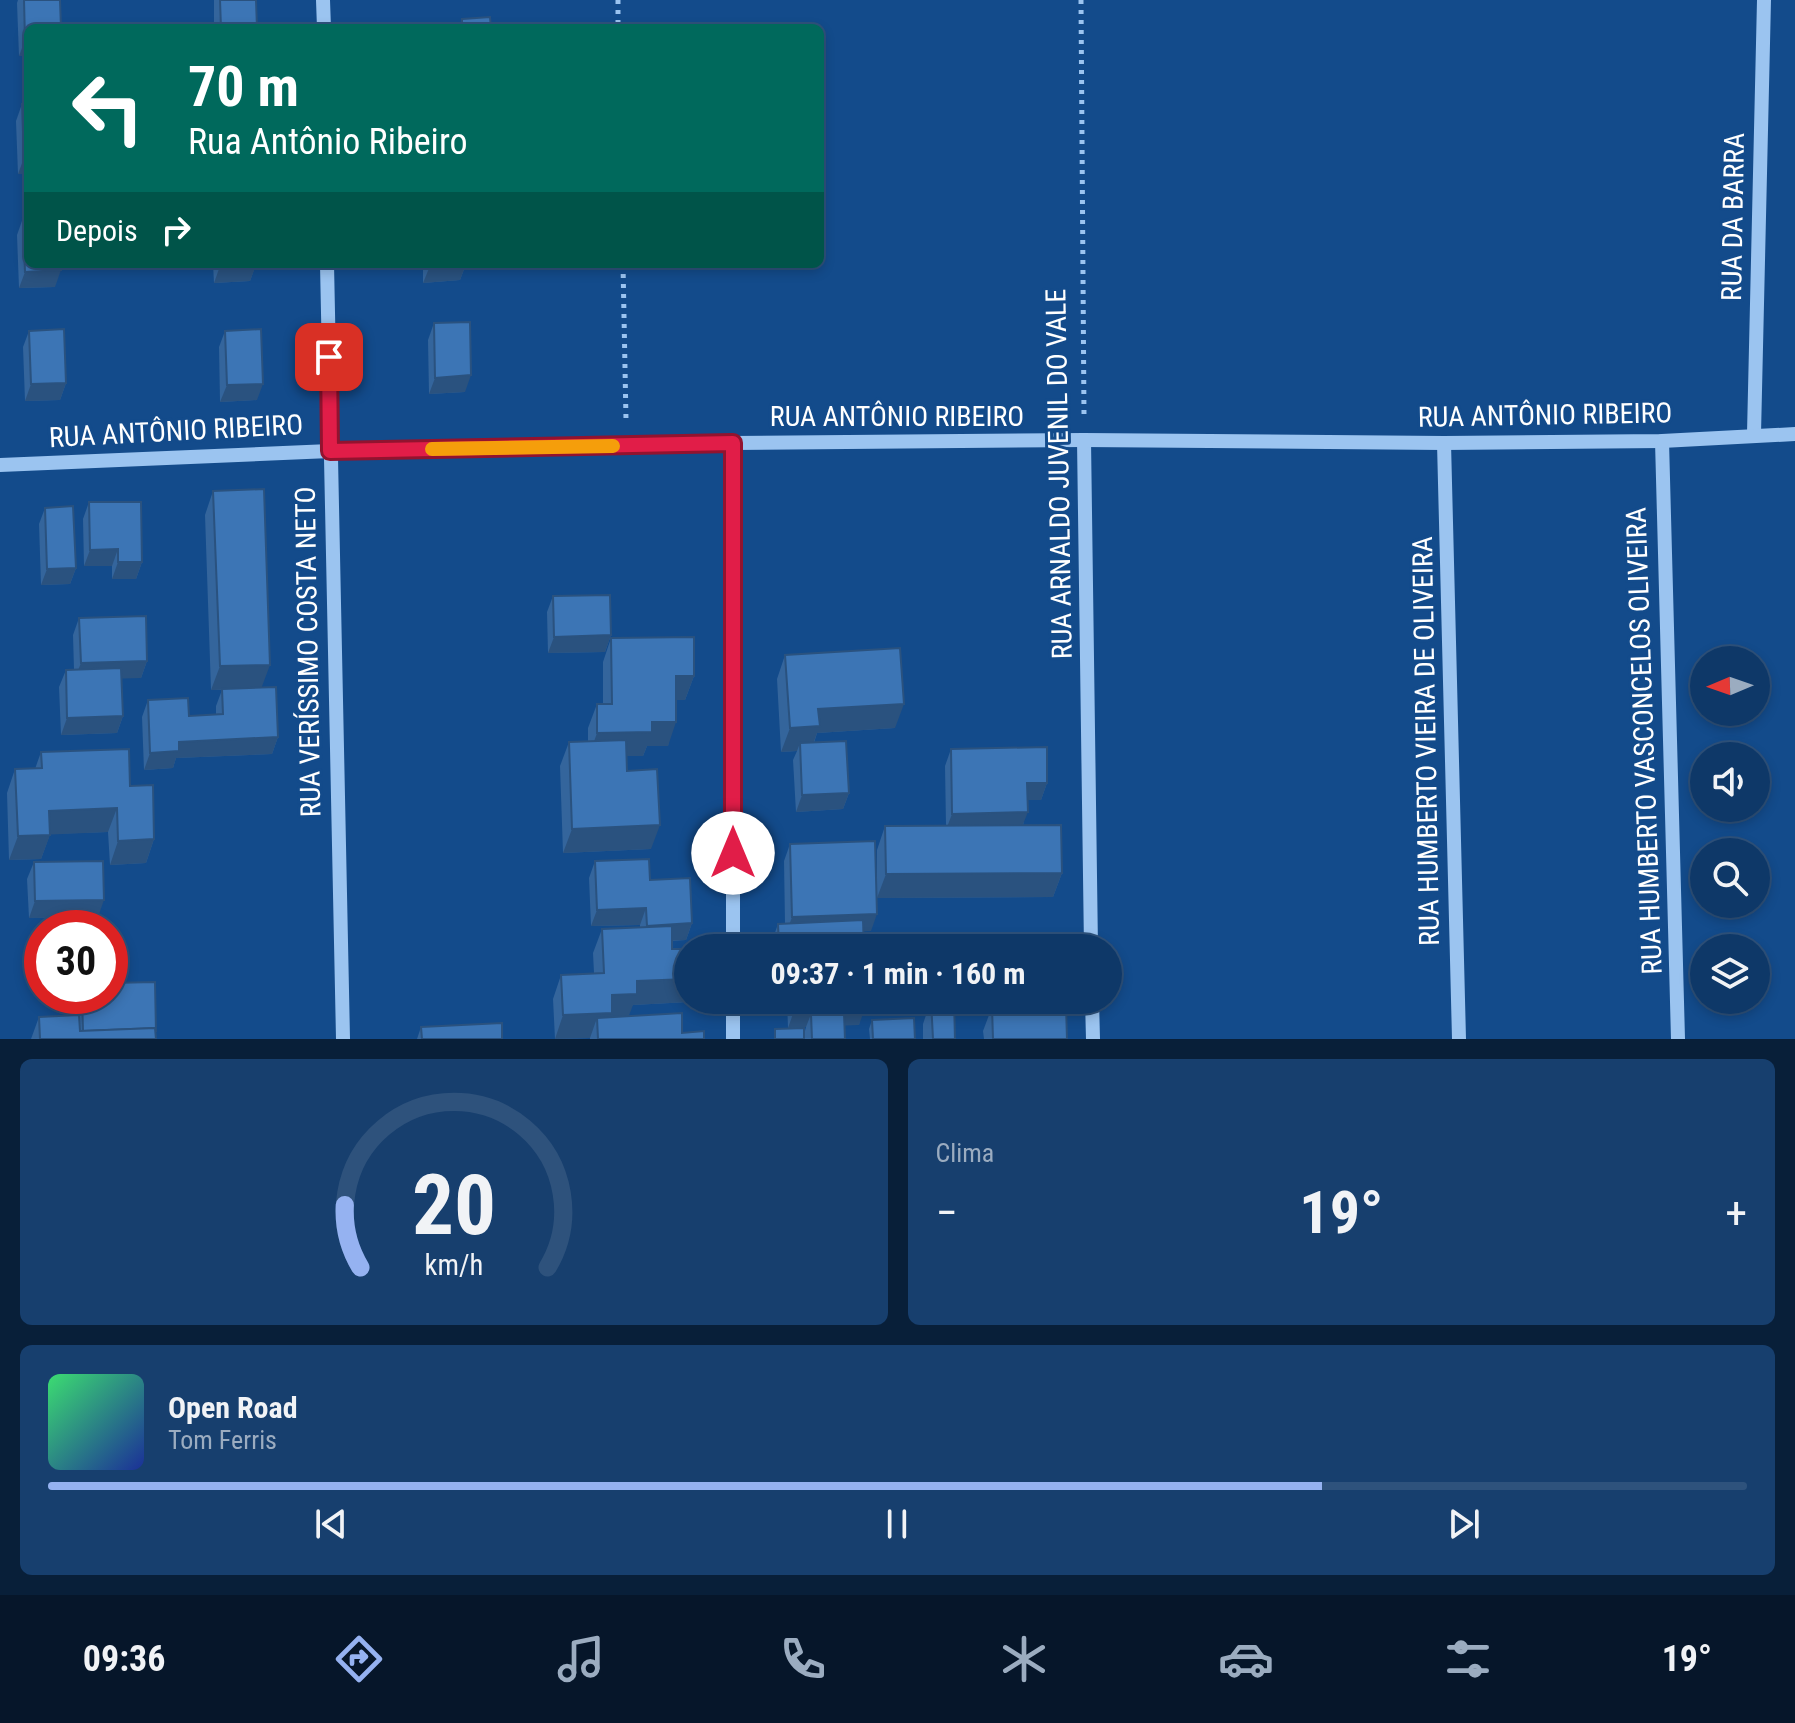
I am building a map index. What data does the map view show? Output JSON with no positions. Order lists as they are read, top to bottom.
{
  "streets": {
    "street": [
      "RUA DA BARRA",
      "RUA ANTÔNIO RIBEIRO",
      "RUA ARNALDO JUVENIL DO VALE",
      "RUA VERÍSSIMO COSTA NETO",
      "RUA HUMBERTO VIEIRA DE OLIVEIRA",
      "RUA HUMBERTO VASCONCELOS OLIVEIRA"
    ]
  },
  "crossings": [
    ["RUA DA BARRA", "RUA ANTÔNIO RIBEIRO"],
    ["RUA ANTÔNIO RIBEIRO", "RUA ARNALDO JUVENIL DO VALE"],
    ["RUA ANTÔNIO RIBEIRO", "RUA VERÍSSIMO COSTA NETO"],
    ["RUA ANTÔNIO RIBEIRO", "RUA HUMBERTO VIEIRA DE OLIVEIRA"],
    ["RUA ANTÔNIO RIBEIRO", "RUA HUMBERTO VASCONCELOS OLIVEIRA"]
  ],
  "north": "left",
  "page": {
    "turn": ["70 m", "Rua Antônio Ribeiro"],
    "then": "Depois",
    "limit": "30",
    "trip": "09:37 · 1 min · 160 m",
    "tile": "Clima",
    "heat": ["−", "19°", "+"],
    "song": ["Open Road", "Tom Ferris"],
    "tabs": ["09:36", "19°"],
    "gauge": ["20", "km/h"]
  }
}
